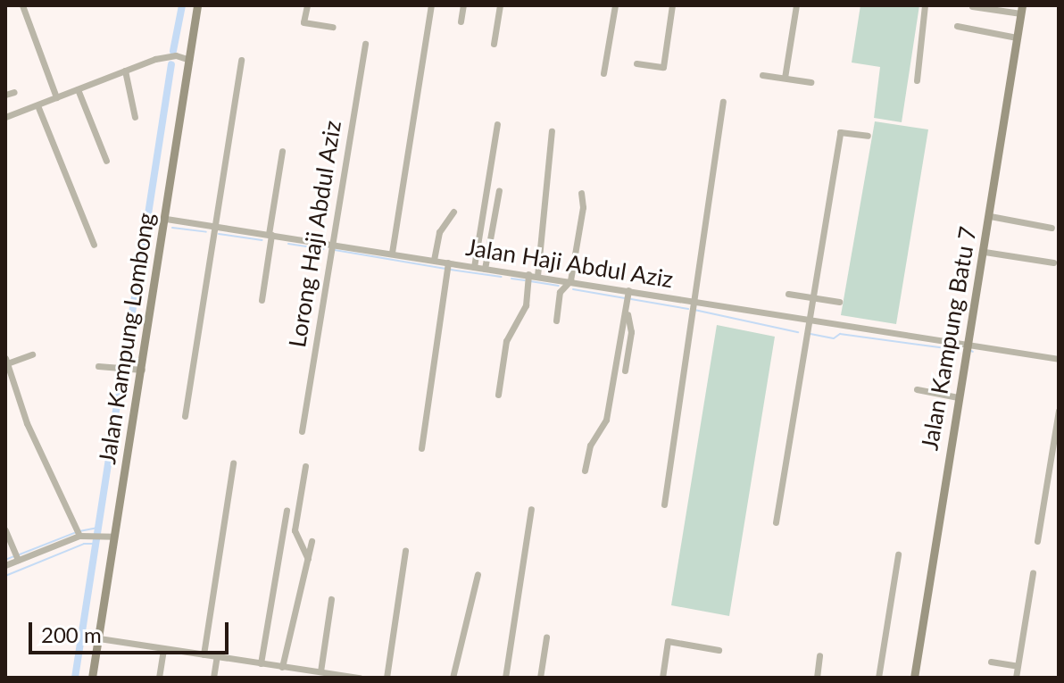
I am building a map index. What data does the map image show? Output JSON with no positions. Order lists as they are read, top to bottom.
{
  "streets": {
    "street": [
      "Lorong Haji Abdul Aziz",
      "Jalan Haji Abdul Aziz",
      "Jalan Kampung Lombong",
      "Jalan Kampung Batu 7"
    ]
  },
  "crossings": [
    ["Lorong Haji Abdul Aziz", "Jalan Haji Abdul Aziz"],
    ["Jalan Haji Abdul Aziz", "Jalan Kampung Lombong"],
    ["Jalan Haji Abdul Aziz", "Jalan Kampung Batu 7"]
  ],
  "scale_bar": "200 m"
}
